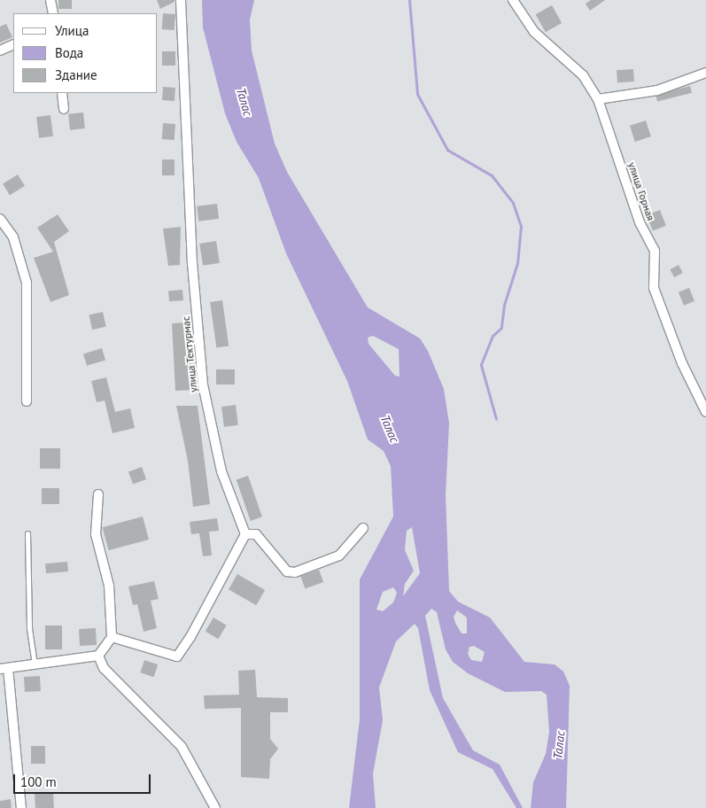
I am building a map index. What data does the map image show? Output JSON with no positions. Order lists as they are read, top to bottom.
{
  "streets": {
    "street": ["улица Горная", "улица Тектурмас"]
  },
  "water": ["Талас"],
  "legend": ["Улица", "Вода", "Здание"],
  "scale_bar": "100 m"
}
